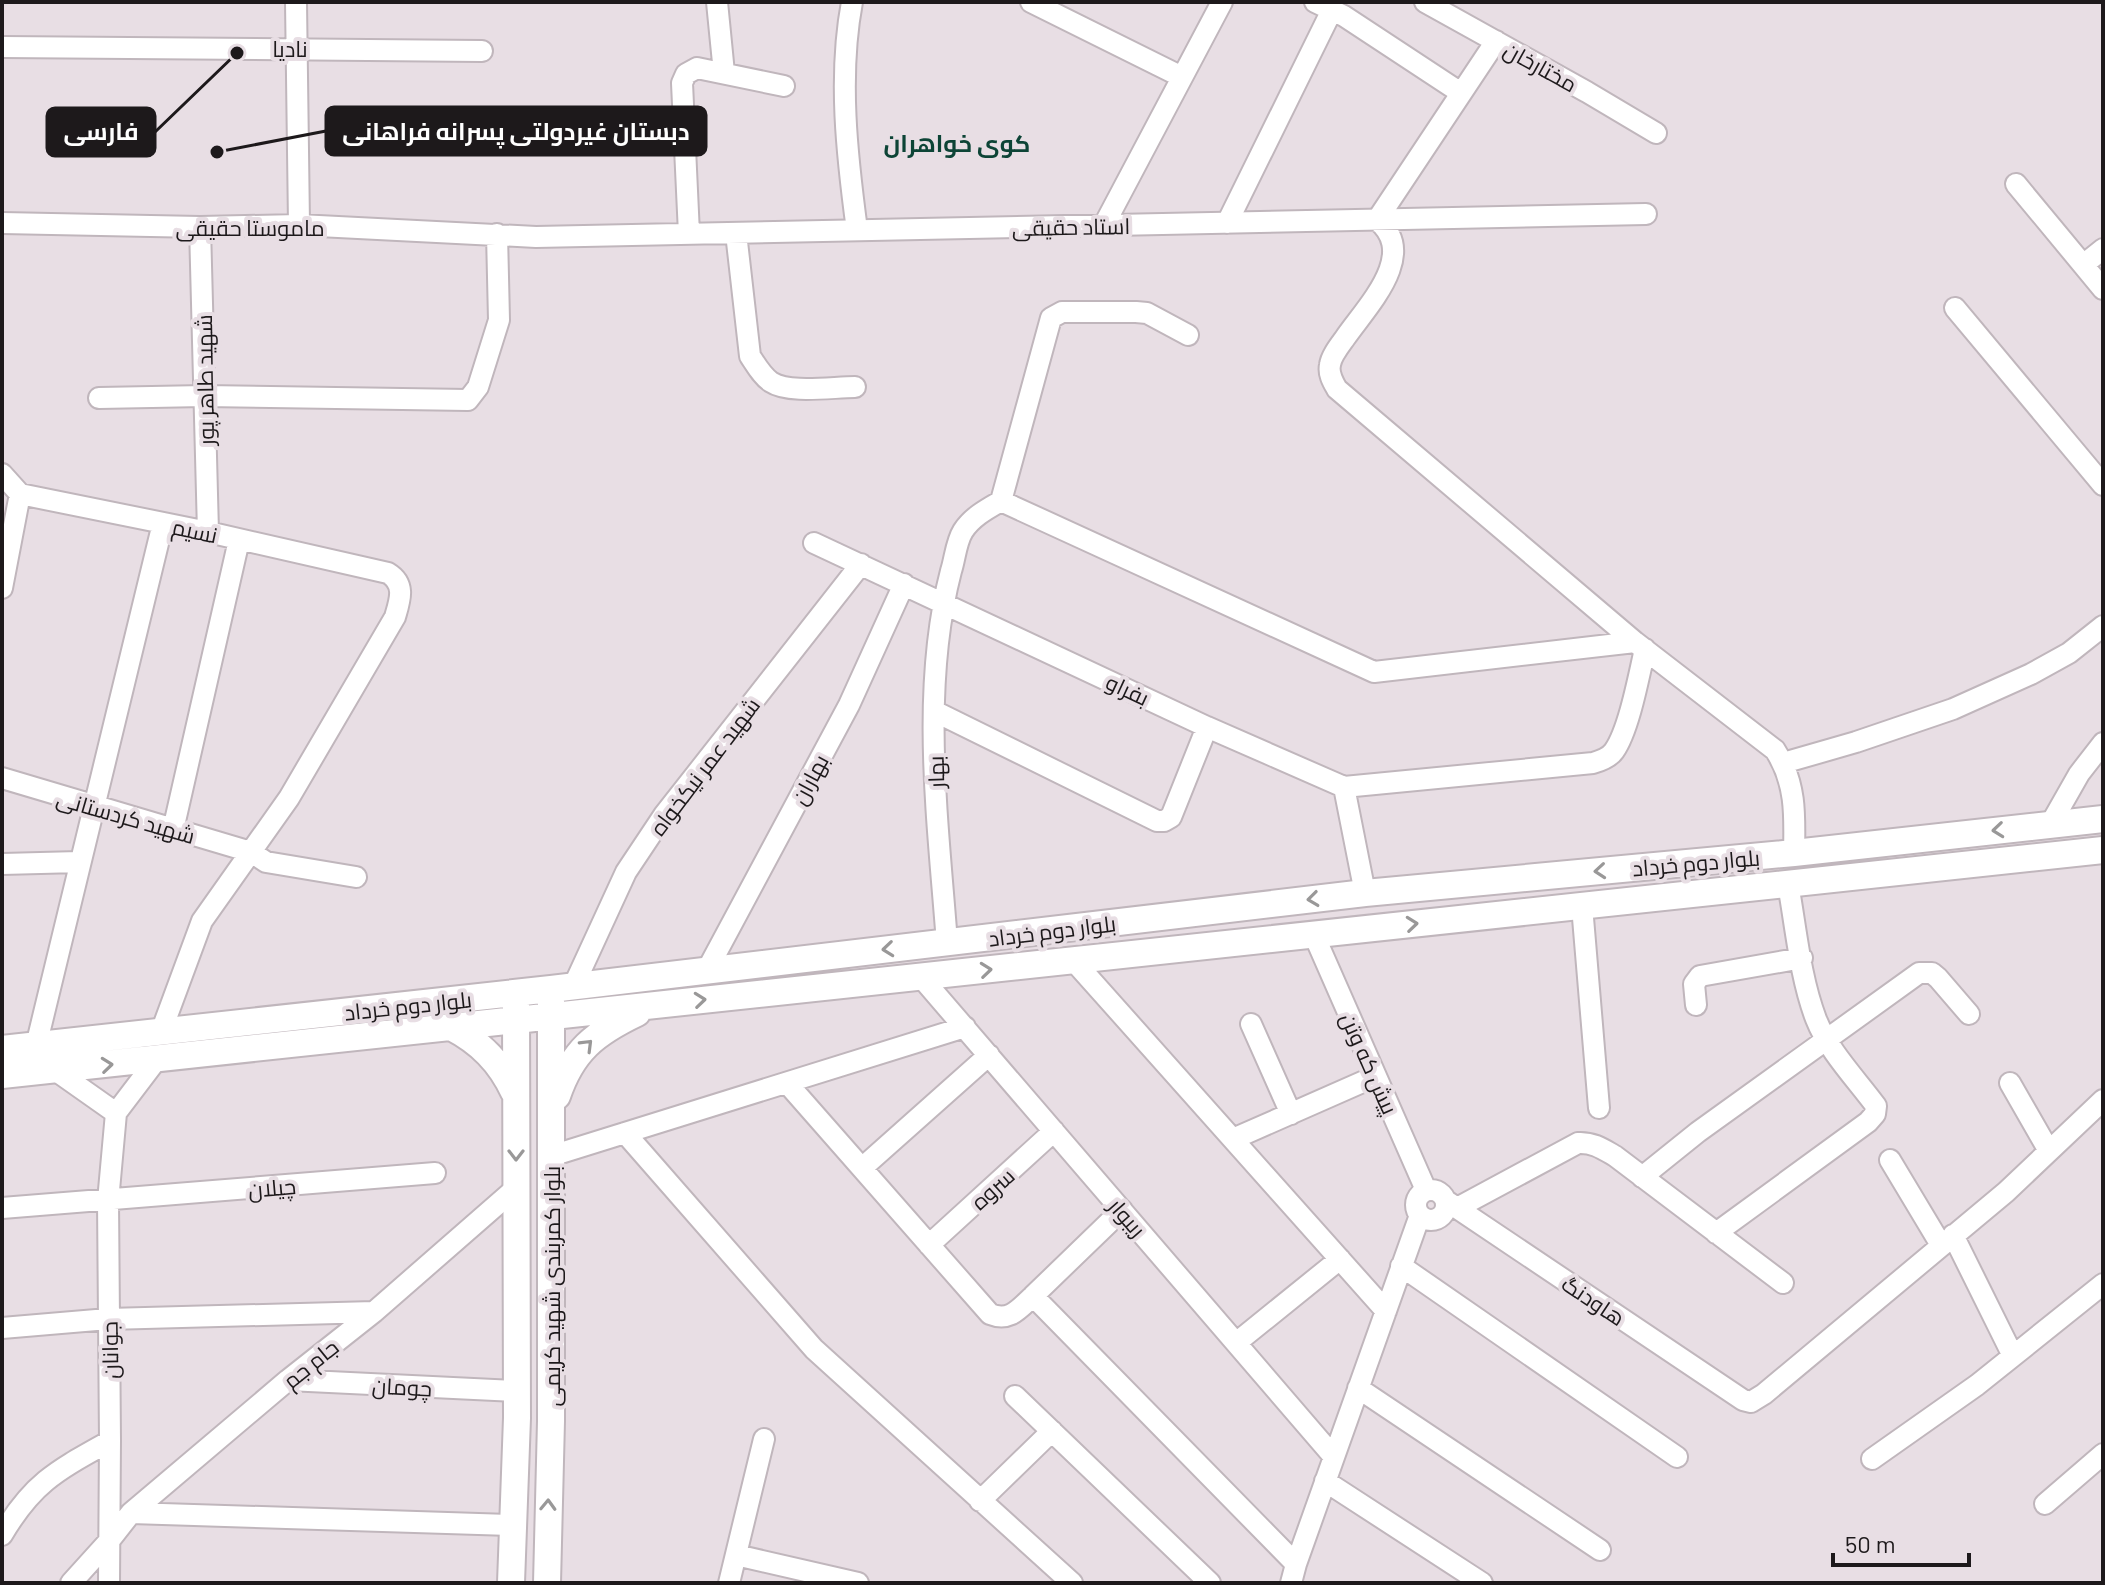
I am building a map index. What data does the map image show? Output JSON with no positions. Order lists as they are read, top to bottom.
{
  "streets": {
    "street": [
      "نادیا",
      "مختارخان",
      "استاد حقیقی",
      "ماموستا حقیقی",
      "شهید طاهر پور",
      "نسیم",
      "بفراو",
      "شهید عمر نیکخواه",
      "بهار",
      "بهاران",
      "شهید کردستانی",
      "بلوار دوم خرداد",
      "پیش که وتن",
      "چیلان",
      "سروه",
      "ریبوار",
      "بلوار کمربندی شهید کریمی",
      "هاودنگ",
      "جوانان",
      "جام جم",
      "چومان"
    ]
  },
  "crossings": [
    ["استاد حقیقی", "ماموستا حقیقی"],
    ["ماموستا حقیقی", "شهید طاهر پور"],
    ["شهید طاهر پور", "نسیم"],
    ["نسیم", "شهید کردستانی"],
    ["بفراو", "شهید عمر نیکخواه"],
    ["بفراو", "بهار"],
    ["بفراو", "بهاران"],
    ["شهید عمر نیکخواه", "بلوار دوم خرداد"],
    ["شهید عمر نیکخواه", "بلوار کمربندی شهید کریمی"],
    ["بهار", "بلوار دوم خرداد"],
    ["بهاران", "بلوار دوم خرداد"],
    ["بلوار دوم خرداد", "پیش که وتن"],
    ["بلوار دوم خرداد", "ریبوار"],
    ["بلوار دوم خرداد", "بلوار کمربندی شهید کریمی"],
    ["پیش که وتن", "هاودنگ"],
    ["چیلان", "جوانان"],
    ["سروه", "ریبوار"],
    ["بلوار کمربندی شهید کریمی", "جام جم"],
    ["بلوار کمربندی شهید کریمی", "چومان"],
    ["جوانان", "جام جم"],
    ["جام جم", "چومان"]
  ],
  "districts": ["کوی خواهران"],
  "places": ["فارسی", "دبستان غیردولتی پسرانه فراهانی"],
  "scale_bar": "50 m"
}
